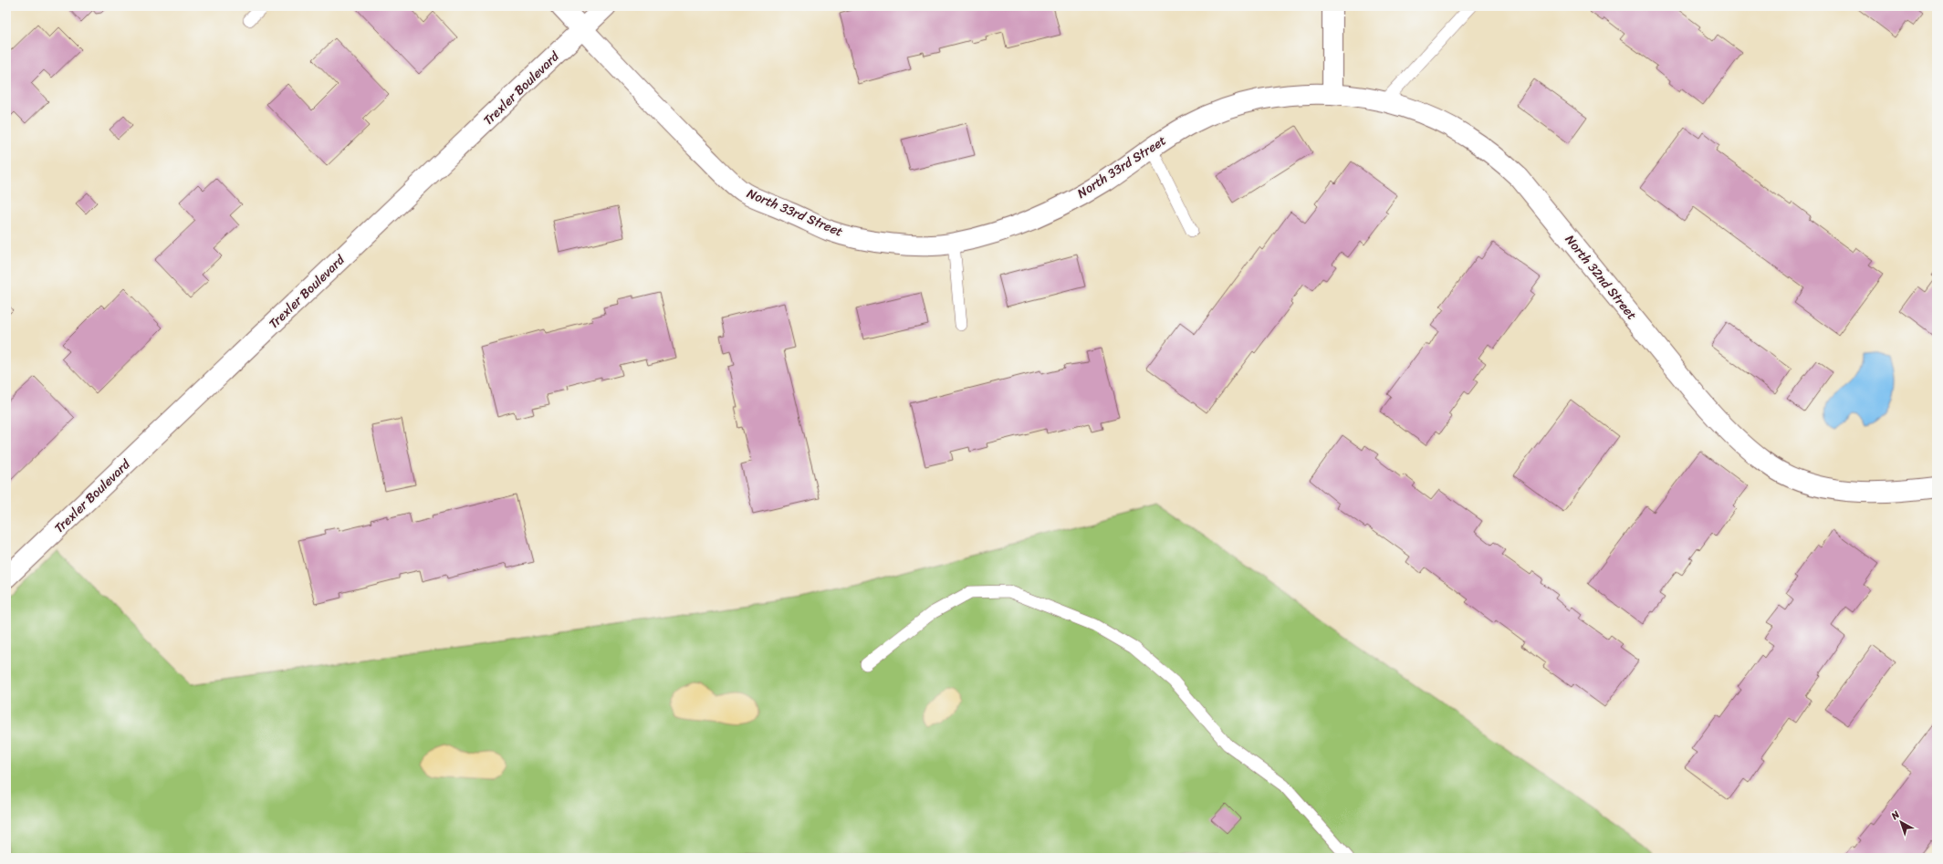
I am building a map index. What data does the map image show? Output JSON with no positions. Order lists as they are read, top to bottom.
{
  "streets": {
    "street": ["Trexler Boulevard", "North 33rd Street", "North 32nd Street"]
  },
  "crossings": [
    ["Trexler Boulevard", "North 33rd Street"],
    ["North 33rd Street", "North 32nd Street"]
  ],
  "north": "top left"
}
